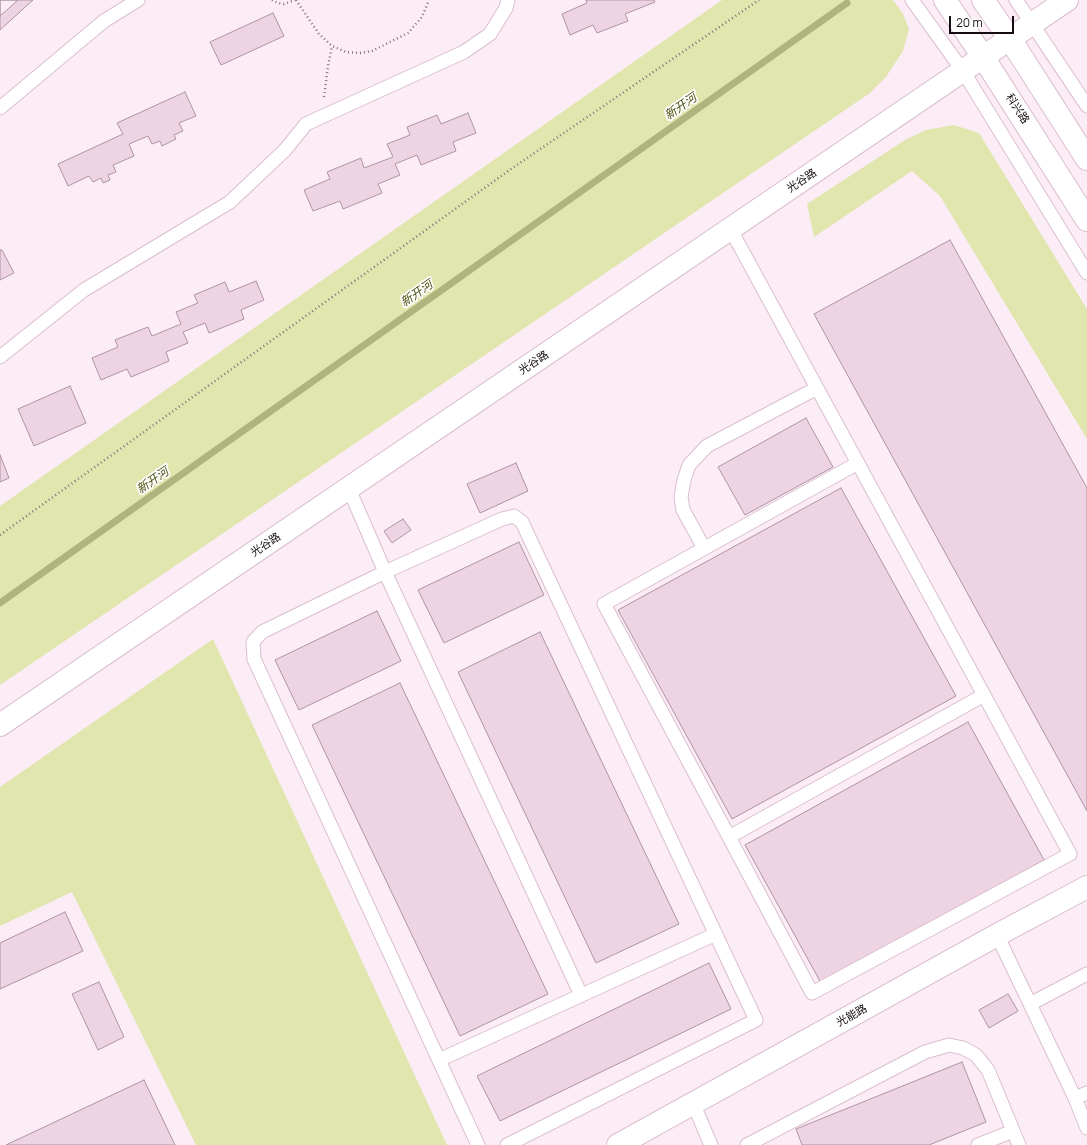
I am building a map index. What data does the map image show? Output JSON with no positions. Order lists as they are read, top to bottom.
{
  "streets": {
    "street": ["科兴路", "光谷路", "光能路"]
  },
  "crossings": [
    ["科兴路", "光谷路"]
  ],
  "water": ["新开河"],
  "scale_bar": "20 m"
}
